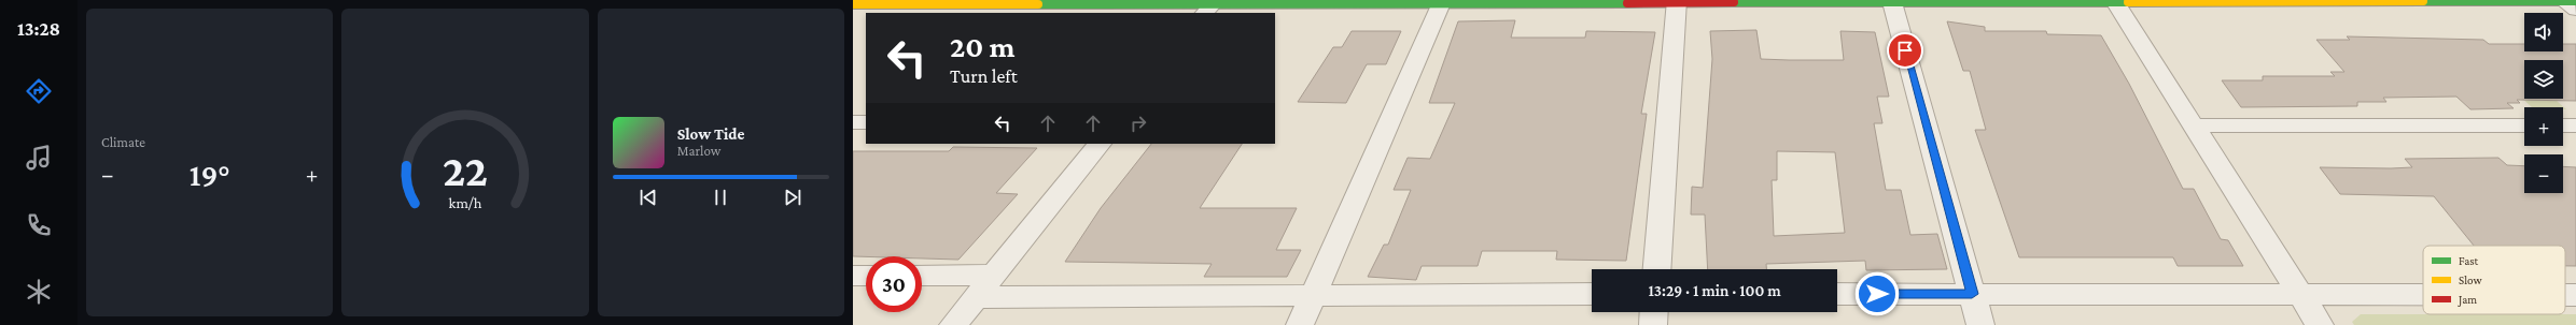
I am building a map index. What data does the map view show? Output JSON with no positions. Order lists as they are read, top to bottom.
{
  "legend": ["Fast", "Slow", "Jam"],
  "page": {
    "tabs": "13:28",
    "tile": "Climate",
    "map_buttons": ["+", "−"],
    "turn": ["20 m", "Turn left"],
    "song": ["Slow Tide", "Marlow"],
    "heat": ["−", "19°", "+"],
    "limit": "30",
    "trip": "13:29 · 1 min · 100 m",
    "gauge": ["22", "km/h"]
  }
}
